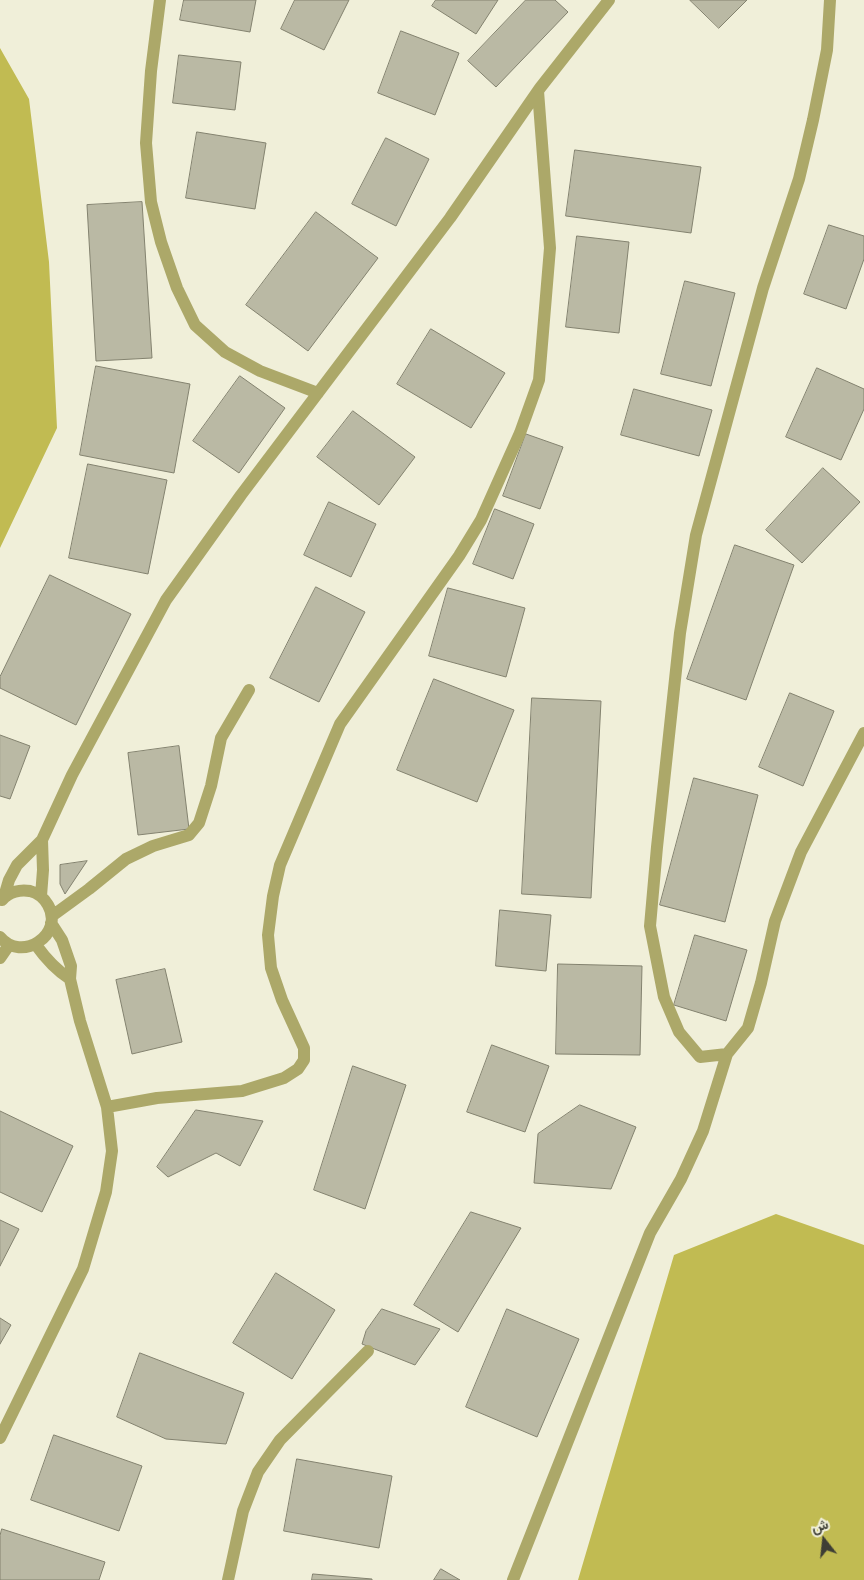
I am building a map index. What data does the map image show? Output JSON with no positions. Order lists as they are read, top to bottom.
{
  "north": "top"
}
